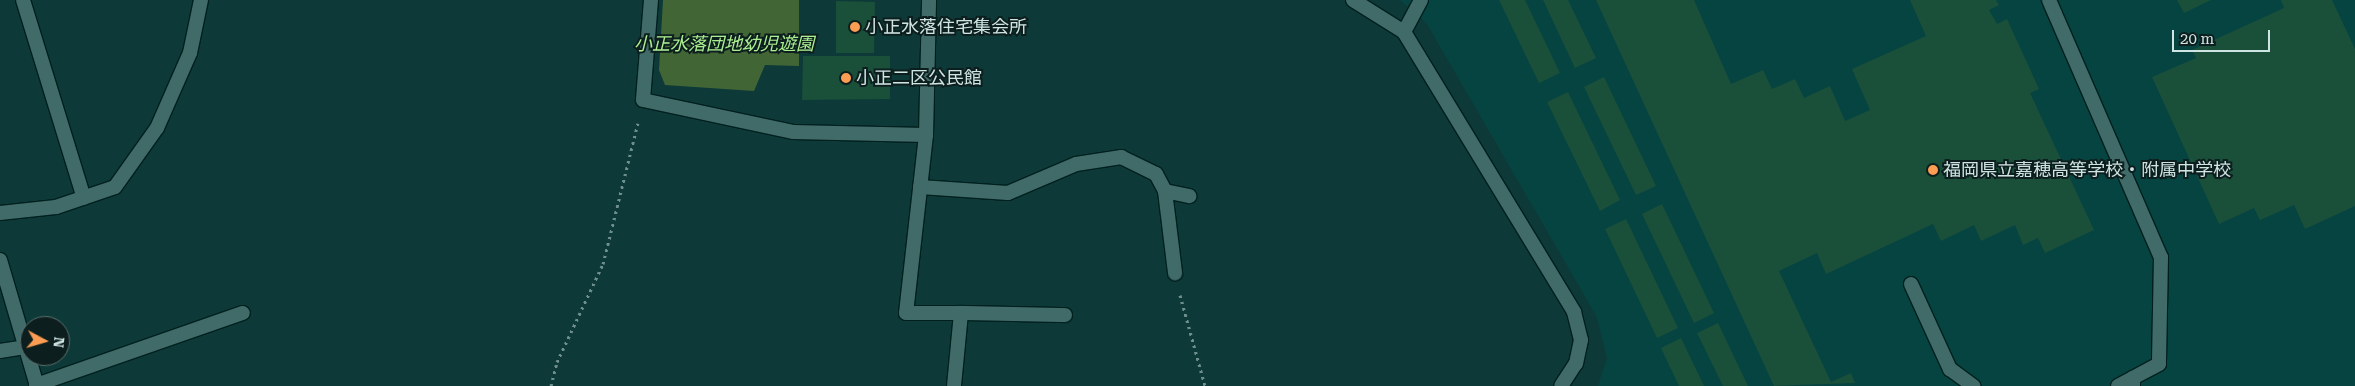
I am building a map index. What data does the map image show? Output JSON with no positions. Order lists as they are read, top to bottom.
{
  "parks": ["小正水落団地幼児遊園"],
  "places": ["小正水落住宅集会所", "小正二区公民館", "福岡県立嘉穂高等学校・附属中学校"],
  "scale_bar": "20 m",
  "north": "right"
}
